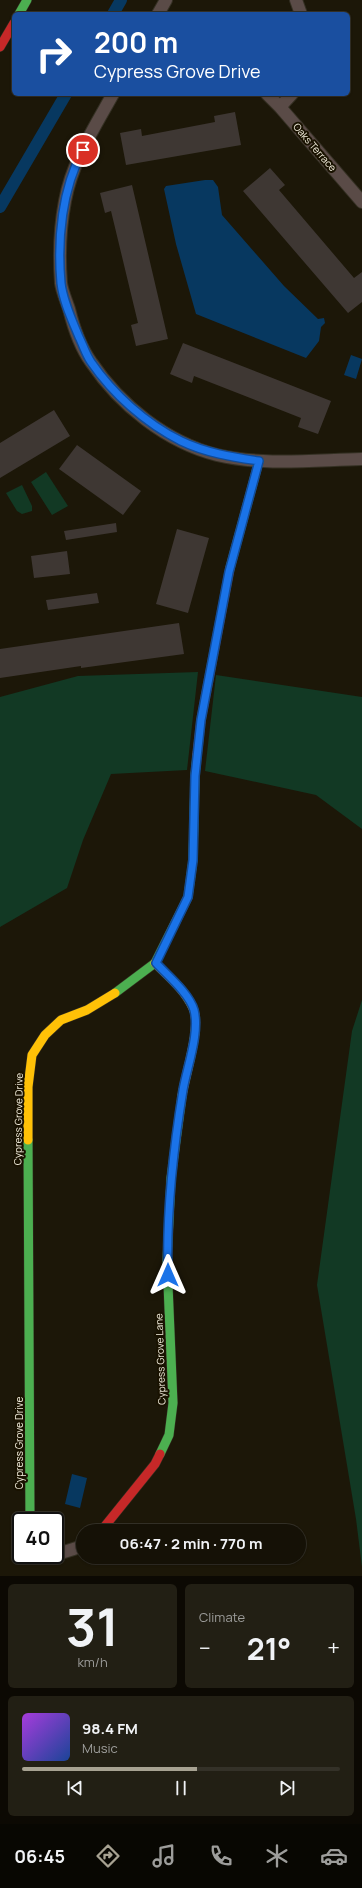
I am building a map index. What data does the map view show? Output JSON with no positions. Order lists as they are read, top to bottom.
{
  "streets": {
    "main road": ["Cypress Grove Drive", "Cypress Grove Lane"],
    "street": ["Oaks Terrace"]
  },
  "crossings": [
    ["Cypress Grove Drive", "Cypress Grove Lane"]
  ],
  "page": {
    "turn": ["200 m", "Cypress Grove Drive"],
    "limit": "40",
    "trip": "06:47 · 2 min · 770 m",
    "tile": [
      ["31", "km/h"],
      "Climate"
    ],
    "heat": ["−", "21°", "+"],
    "song": ["98.4 FM", "Music"],
    "tabs": "06:45"
  }
}
